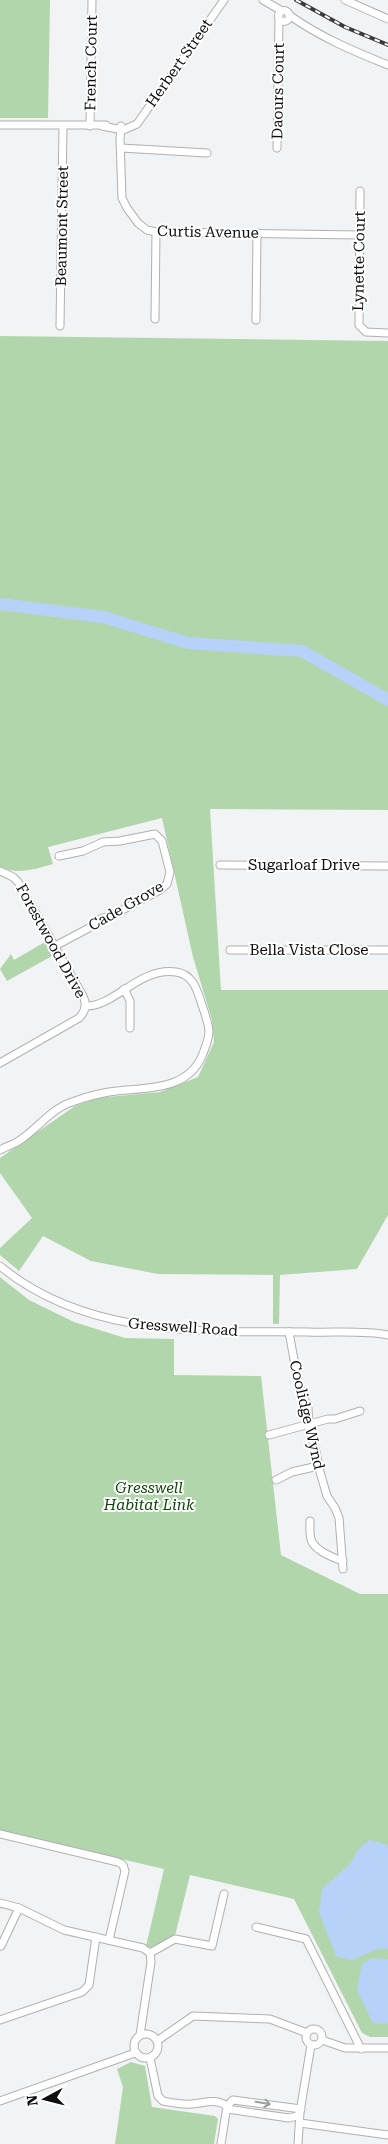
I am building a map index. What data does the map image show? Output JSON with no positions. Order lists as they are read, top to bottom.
{
  "streets": {
    "street": [
      "French Court",
      "Herbert Street",
      "Daours Court",
      "Beaumont Street",
      "Curtis Avenue",
      "Lynette Court",
      "Sugarloaf Drive",
      "Cade Grove",
      "Forestwood Drive",
      "Bella Vista Close",
      "Gresswell Road",
      "Coolidge Wynd"
    ]
  },
  "crossings": [
    ["Herbert Street", "Curtis Avenue"],
    ["Curtis Avenue", "Lynette Court"],
    ["Cade Grove", "Forestwood Drive"],
    ["Gresswell Road", "Coolidge Wynd"]
  ],
  "parks": ["Gresswell Habitat Link"],
  "north": "left"
}
